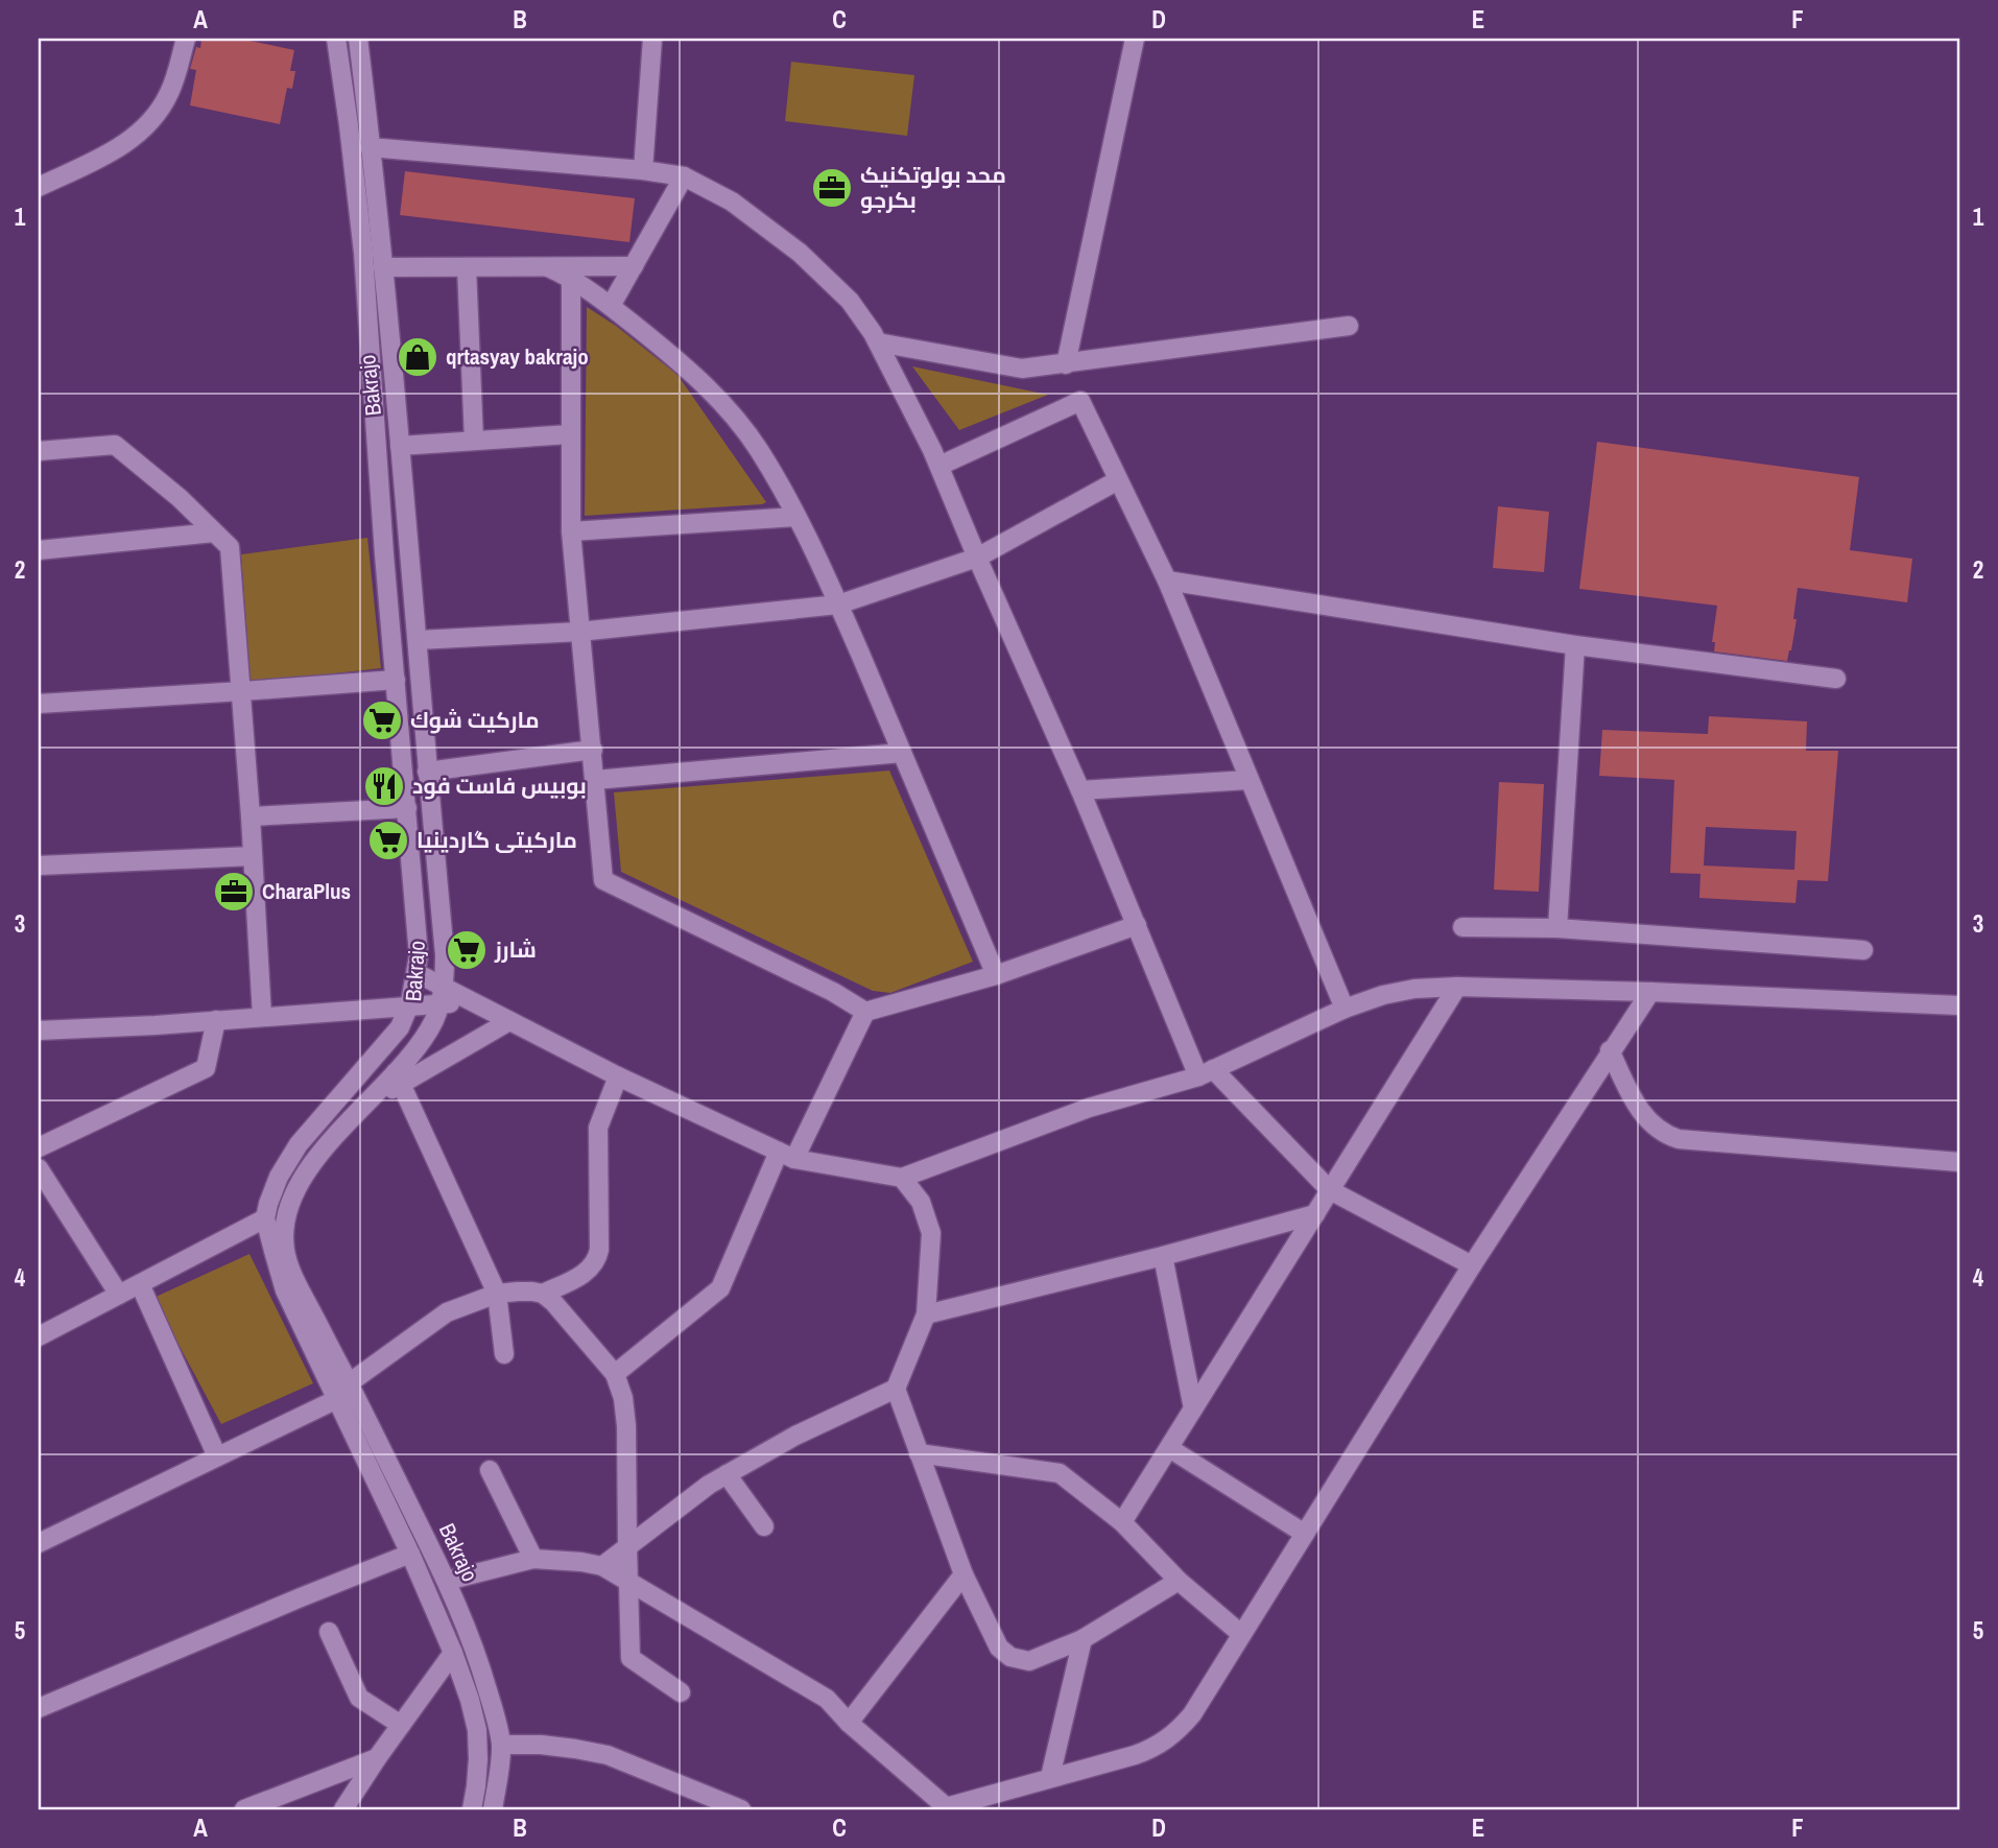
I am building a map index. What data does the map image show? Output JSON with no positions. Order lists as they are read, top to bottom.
{
  "streets": {
    "street": ["Bakrajo"]
  },
  "places": {
    "office": ["محد بولوتکنیک بکرجو", "CharaPlus"],
    "shop": ["qrtasyay bakrajo"],
    "supermarket": ["ماركيت شوك", "مارکیتی گاردینیا", "شارز"],
    "restaurant": ["بوبيس فاست فود"]
  },
  "grid": {
    "columns": [
      "A",
      "B",
      "C",
      "D",
      "E",
      "F"
    ],
    "rows": [
      "1",
      "2",
      "3",
      "4",
      "5"
    ]
  }
}
